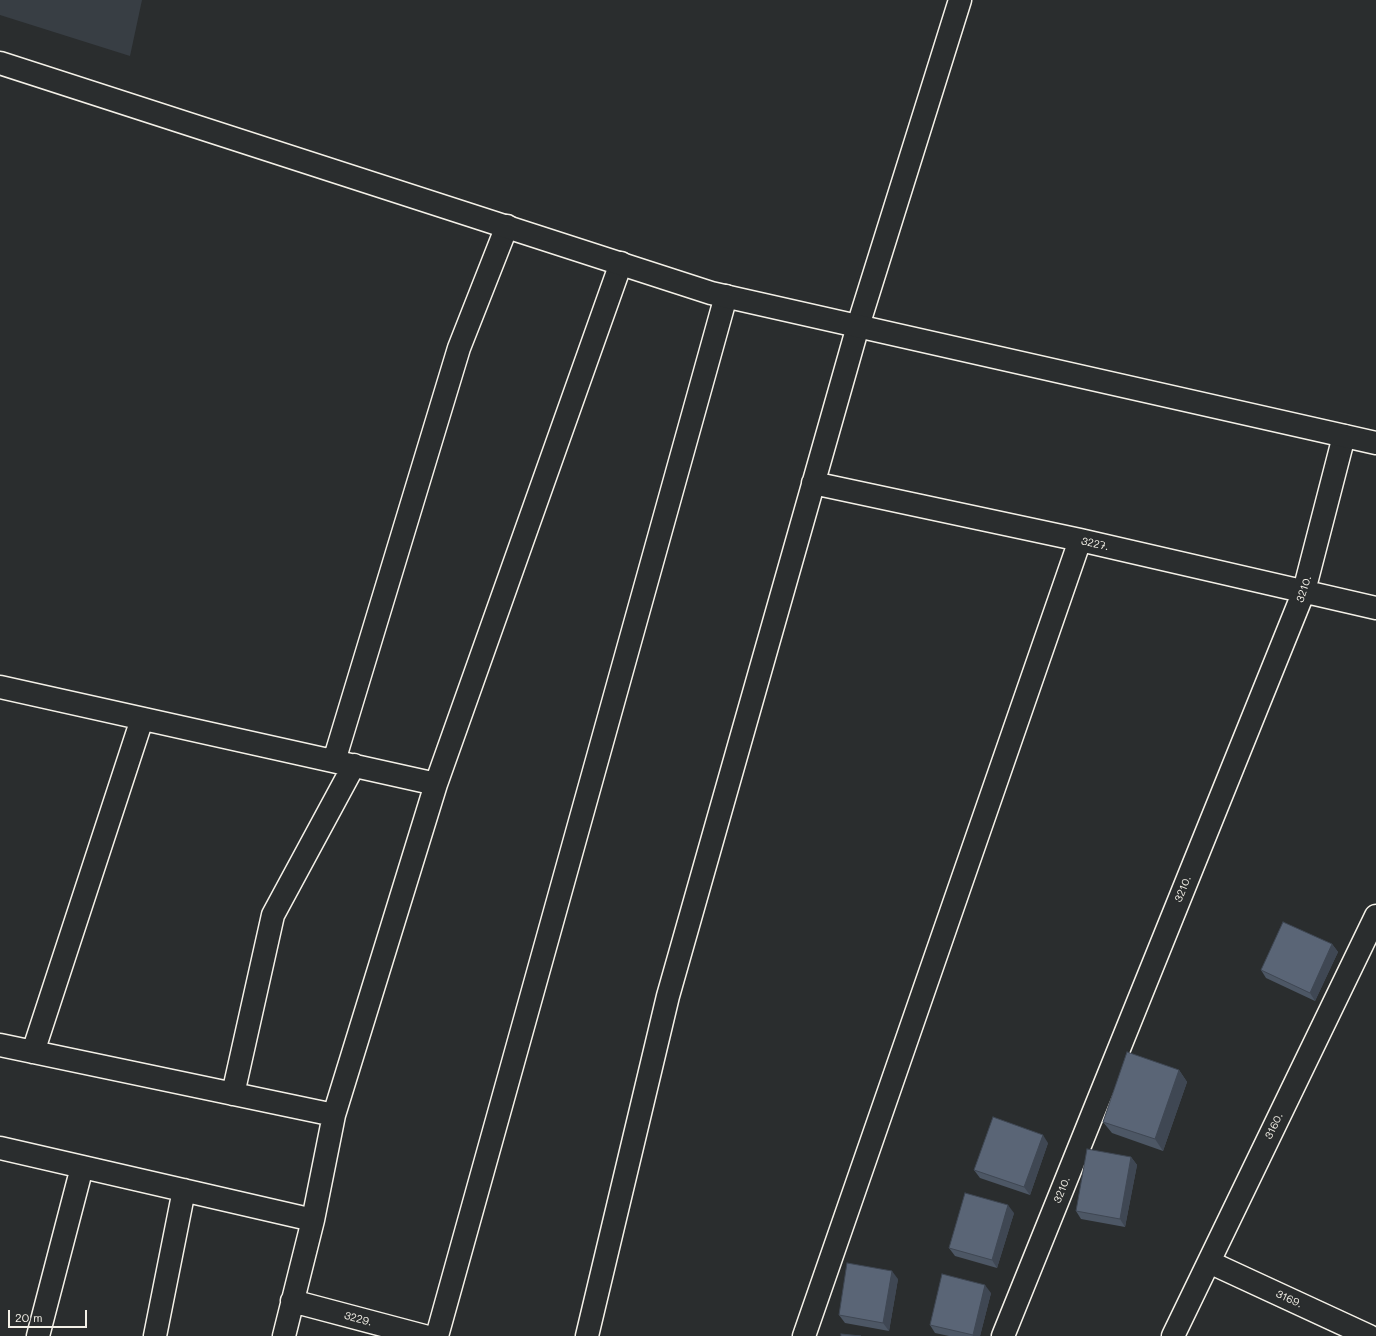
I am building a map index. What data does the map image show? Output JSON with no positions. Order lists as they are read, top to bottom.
{
  "streets": {
    "street": [
      "3227.",
      "3210.",
      "3160.",
      "3169.",
      "3229."
    ]
  },
  "crossings": [
    ["3227.", "3210."],
    ["3160.", "3169."]
  ],
  "scale_bar": "20 m"
}
